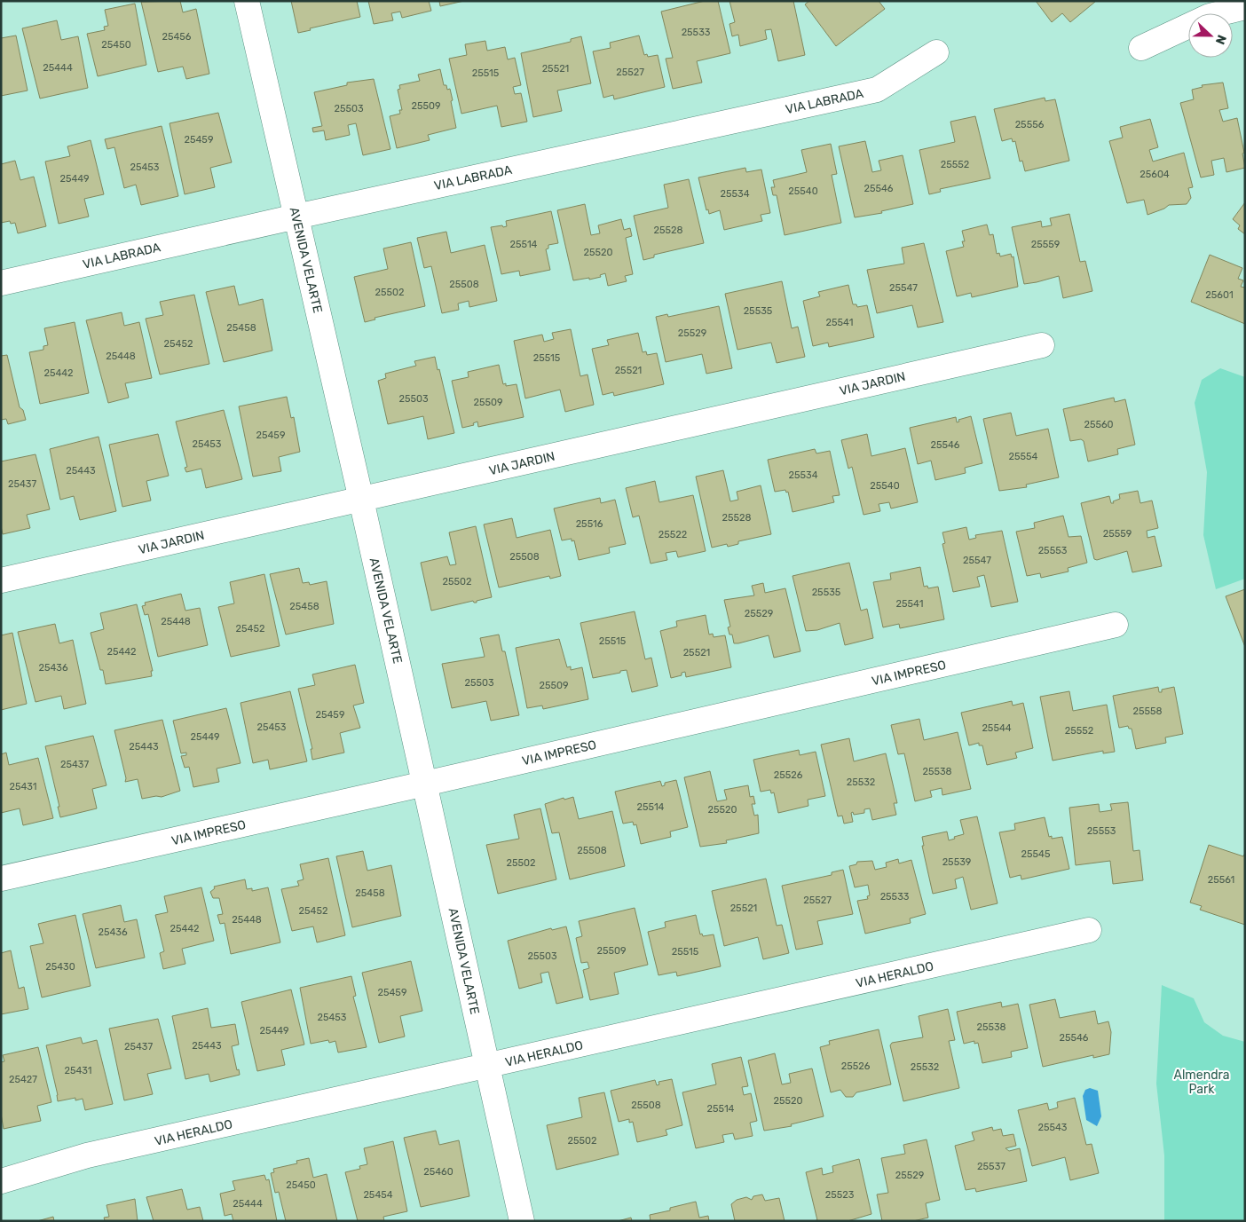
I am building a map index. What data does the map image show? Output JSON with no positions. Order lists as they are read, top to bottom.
{
  "streets": {
    "street": [
      "VIA LABRADA",
      "AVENIDA VELARTE",
      "VIA JARDIN",
      "VIA IMPRESO",
      "VIA HERALDO"
    ]
  },
  "crossings": [
    ["VIA LABRADA", "AVENIDA VELARTE"],
    ["AVENIDA VELARTE", "VIA JARDIN"],
    ["AVENIDA VELARTE", "VIA IMPRESO"],
    ["AVENIDA VELARTE", "VIA HERALDO"]
  ],
  "parks": ["Almendra Park"],
  "house_numbers": [
    "25533",
    "25456",
    "25450",
    "25444",
    "25521",
    "25527",
    "25515",
    "25509",
    "25503",
    "25556",
    "25459",
    "25552",
    "25453",
    "25604",
    "25449",
    "25546",
    "25540",
    "25534",
    "25528",
    "25514",
    "25559",
    "25520",
    "25508",
    "25547",
    "25502",
    "25601",
    "25535",
    "25541",
    "25458",
    "25529",
    "25452",
    "25448",
    "25515",
    "25521",
    "25442",
    "25503",
    "25509",
    "25560",
    "25459",
    "25453",
    "25546",
    "25554",
    "25443",
    "25534",
    "25437",
    "25540",
    "25528",
    "25516",
    "25559",
    "25522",
    "25553",
    "25508",
    "25547",
    "25502",
    "25535",
    "25541",
    "25458",
    "25529",
    "25448",
    "25452",
    "25515",
    "25442",
    "25521",
    "25436",
    "25503",
    "25509",
    "25558",
    "25459",
    "25453",
    "25544",
    "25552",
    "25449",
    "25443",
    "25437",
    "25538",
    "25526",
    "25532",
    "25431",
    "25514",
    "25520",
    "25553",
    "25508",
    "25545",
    "25539",
    "25502",
    "25561",
    "25458",
    "25533",
    "25527",
    "25521",
    "25452",
    "25448",
    "25442",
    "25436",
    "25509",
    "25515",
    "25503",
    "25430",
    "25459",
    "25453",
    "25538",
    "25449",
    "25546",
    "25443",
    "25437",
    "25526",
    "25532",
    "25431",
    "25427",
    "25520",
    "25508",
    "25514",
    "25543",
    "25502",
    "25537",
    "25460",
    "25529",
    "25450",
    "25454",
    "25523",
    "25444"
  ],
  "north": "right"
}
